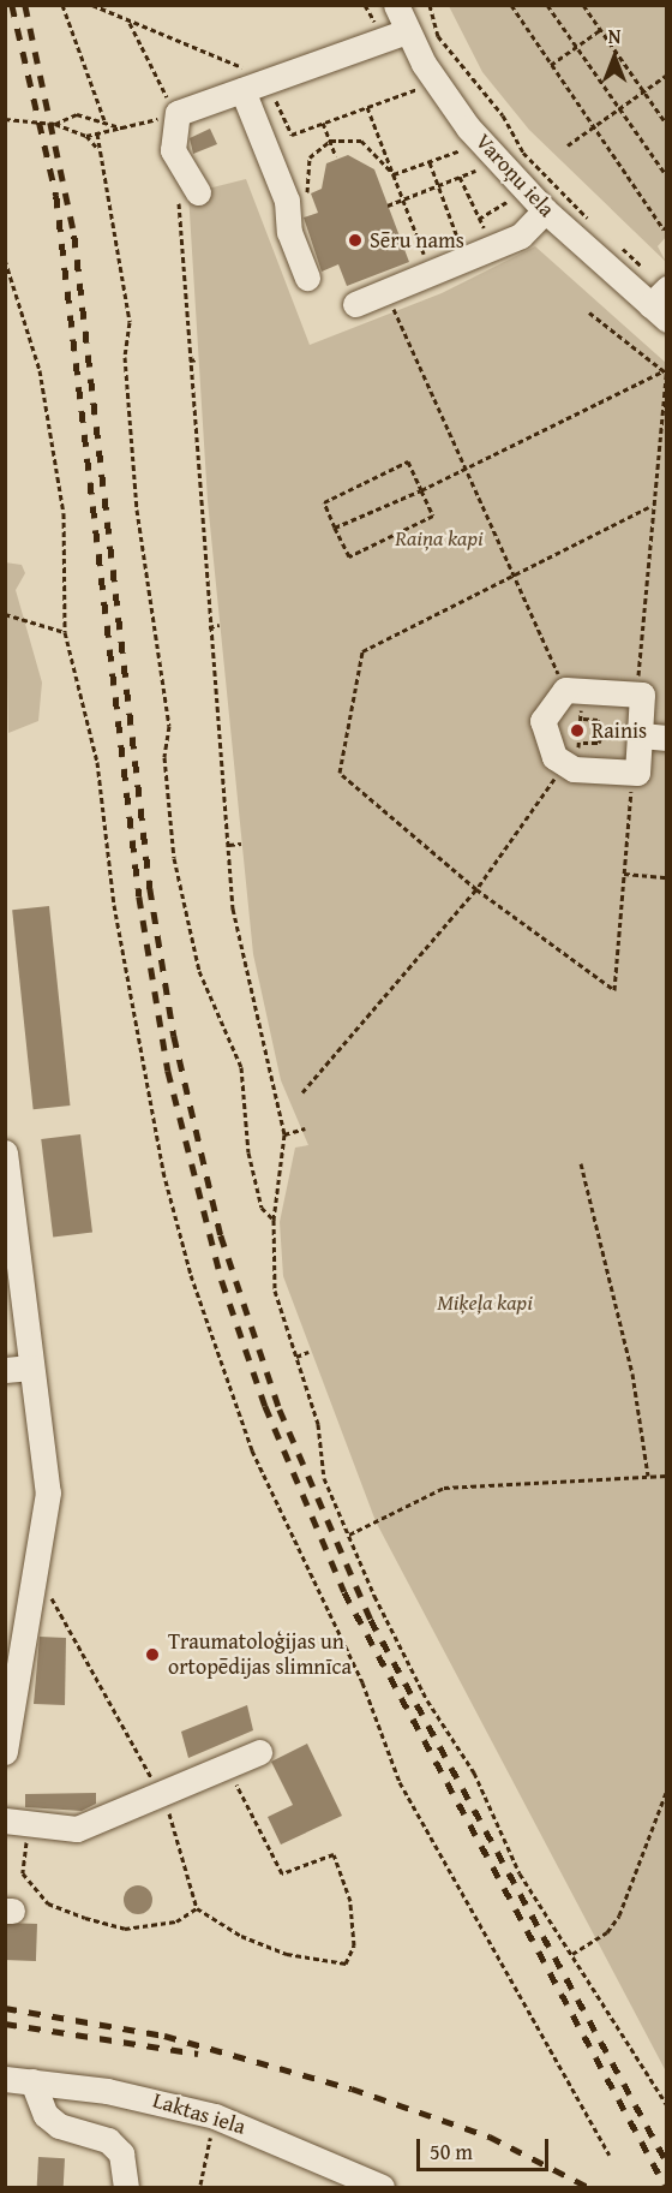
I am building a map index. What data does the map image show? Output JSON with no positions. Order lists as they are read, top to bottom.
{
  "streets": {
    "street": ["Varoņu iela", "Laktas iela"]
  },
  "parks": ["Raiņa kapi", "Miķeļa kapi"],
  "places": ["Sēru nams", "Rainis", "Traumatoloģijas un ortopēdijas slimnīca"],
  "scale_bar": "50 m",
  "north": "top"
}
